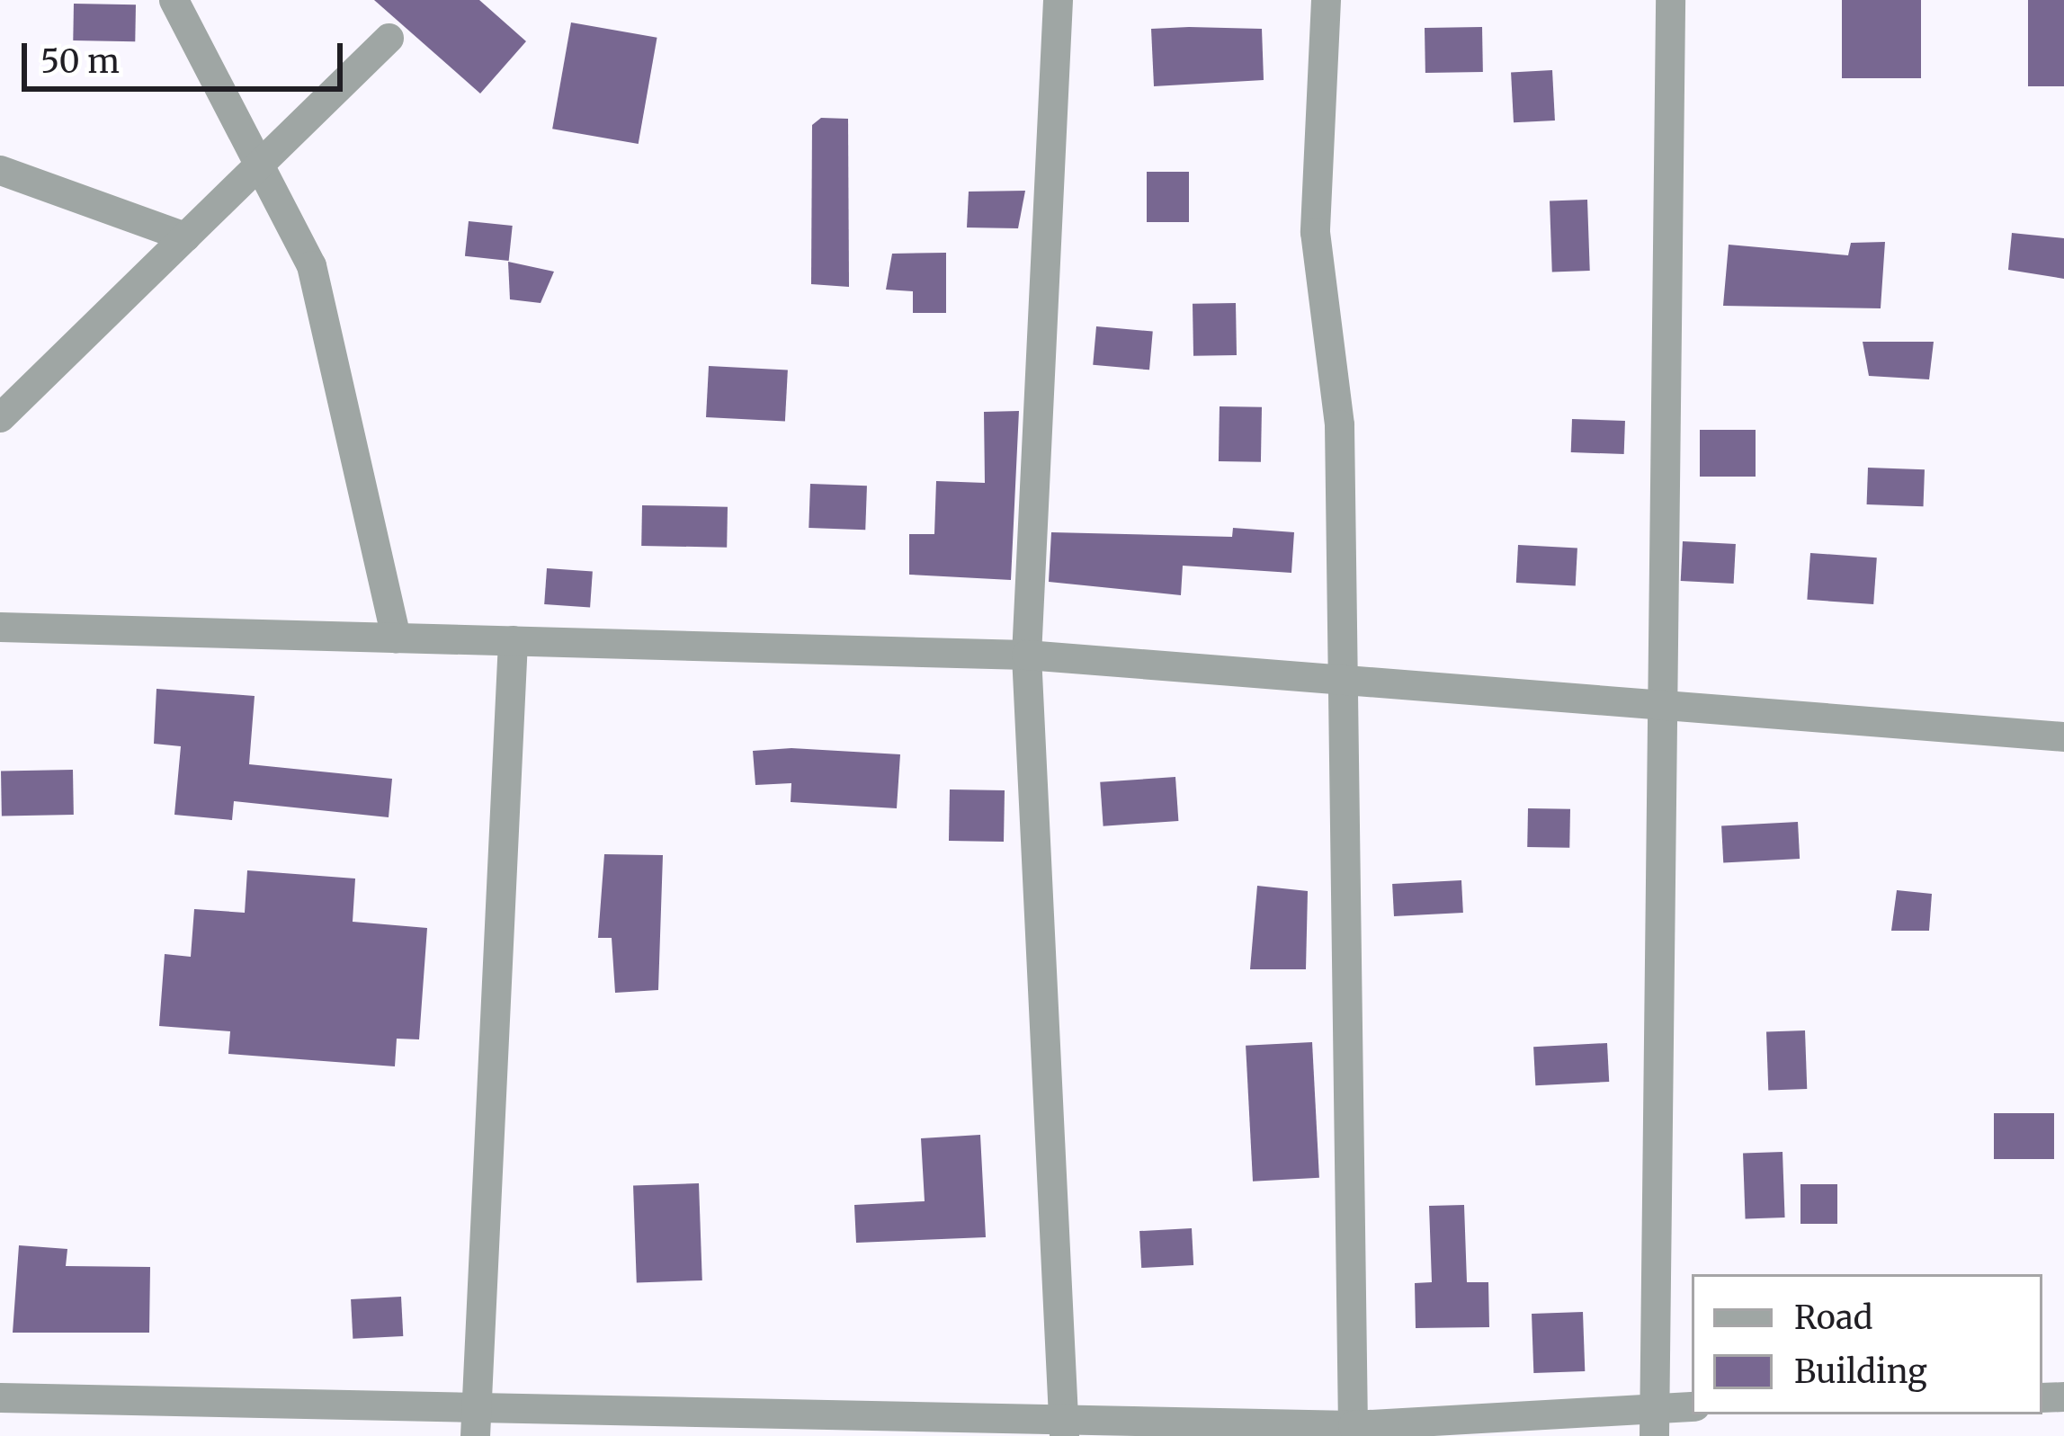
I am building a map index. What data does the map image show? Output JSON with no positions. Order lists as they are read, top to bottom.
{
  "legend": ["Road", "Building"],
  "scale_bar": "50 m"
}
